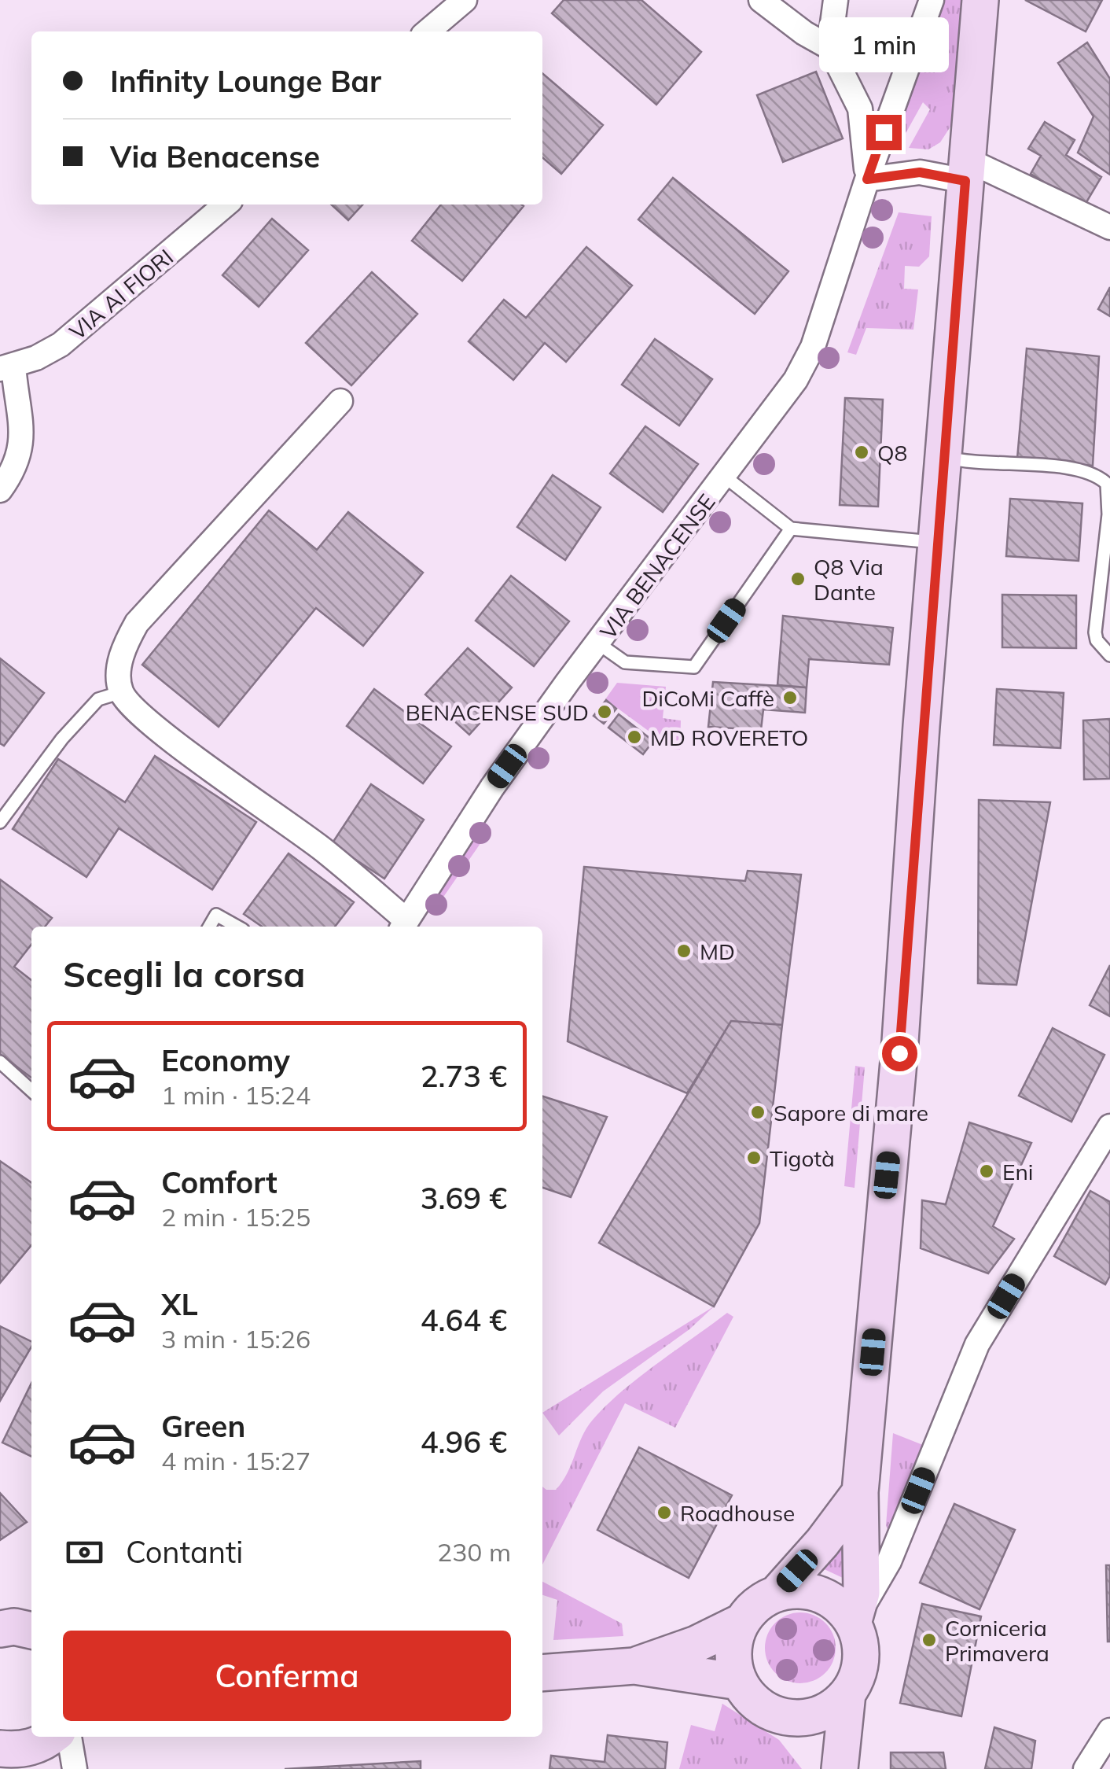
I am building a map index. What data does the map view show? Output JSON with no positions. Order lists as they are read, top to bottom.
{
  "streets": {
    "street": ["VIA AI FIORI", "VIA BENACENSE"]
  },
  "places": [
    "Q8",
    "Q8 Via Dante",
    "DiCoMi Caffè",
    "BENACENSE SUD",
    "MD ROVERETO",
    "MD",
    "Sapore di mare",
    "Tigotà",
    "Eni",
    "Roadhouse",
    "Corniceria Primavera"
  ],
  "page": {
    "bubble": "1 min",
    "banner": ["Infinity Lounge Bar", "Via Benacense"],
    "heading": "Scegli la corsa",
    "list": [
      {
        "name": "Economy",
        "note": "1 min · 15:24",
        "value": "2.73 €"
      },
      {
        "name": "Comfort",
        "note": "2 min · 15:25",
        "value": "3.69 €"
      },
      {
        "name": "XL",
        "note": "3 min · 15:26",
        "value": "4.64 €"
      },
      {
        "name": "Green",
        "note": "4 min · 15:27",
        "value": "4.96 €"
      }
    ],
    "pay": ["Contanti", "230 m"],
    "buttons": "Conferma"
  }
}
